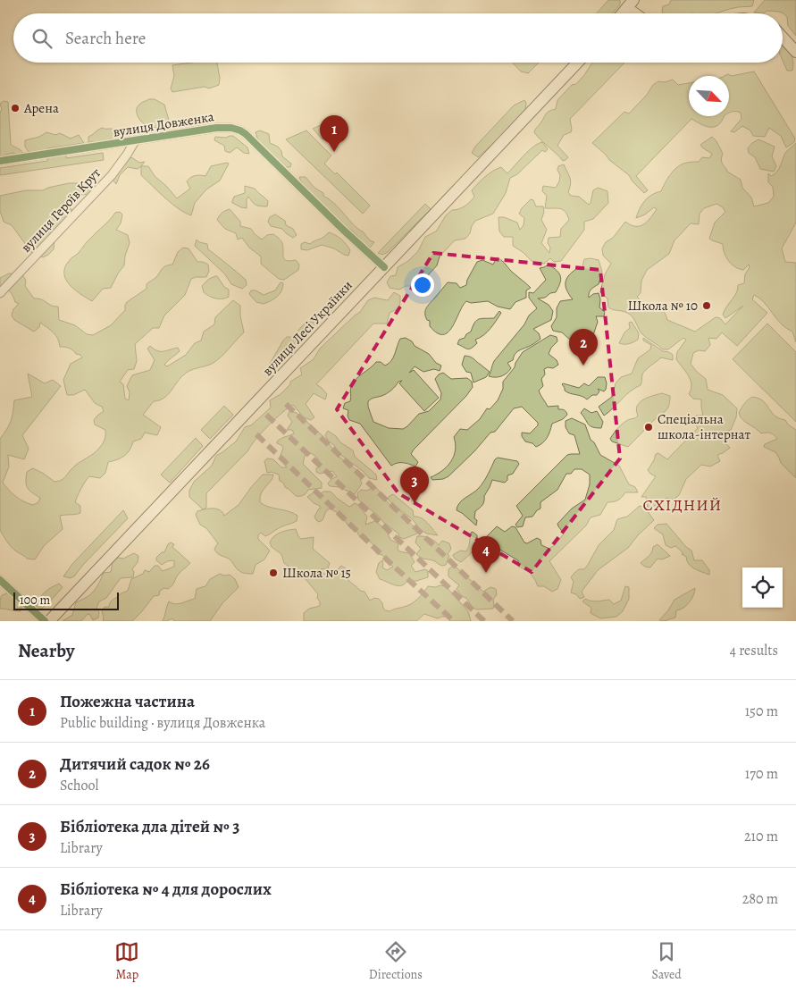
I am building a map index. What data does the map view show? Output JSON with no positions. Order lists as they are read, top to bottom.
{
  "streets": {
    "main road": ["вулиця Лесі Українки"],
    "street": ["вулиця Довженка", "вулиця Героїв Крут"]
  },
  "crossings": [
    ["вулиця Довженка", "вулиця Героїв Крут"],
    ["вулиця Довженка", "вулиця Лесі Українки"]
  ],
  "districts": ["СХІДНИЙ"],
  "places": [
    "Арена",
    "Школа № 10",
    "Спеціальна школа-інтернат",
    "Школа № 15"
  ],
  "scale_bar": "100 m",
  "north": "bottom right",
  "page": {
    "search": "Search here",
    "pins": [
      "1",
      "2",
      "3",
      "4"
    ],
    "scale": "100 m",
    "heading": ["Nearby", "4 results"],
    "list": [
      {
        "mark": "1",
        "name": "Пожежна частина",
        "note": "Public building · вулиця Довженка",
        "value": "150 m"
      },
      {
        "mark": "2",
        "name": "Дитячий садок № 26",
        "note": "School",
        "value": "170 m"
      },
      {
        "mark": "3",
        "name": "Бібліотека дла дітей № 3",
        "note": "Library",
        "value": "210 m"
      },
      {
        "mark": "4",
        "name": "Бібліотека № 4 для дорослих",
        "note": "Library",
        "value": "280 m"
      }
    ],
    "nav": ["Map", "Directions", "Saved"]
  }
}
